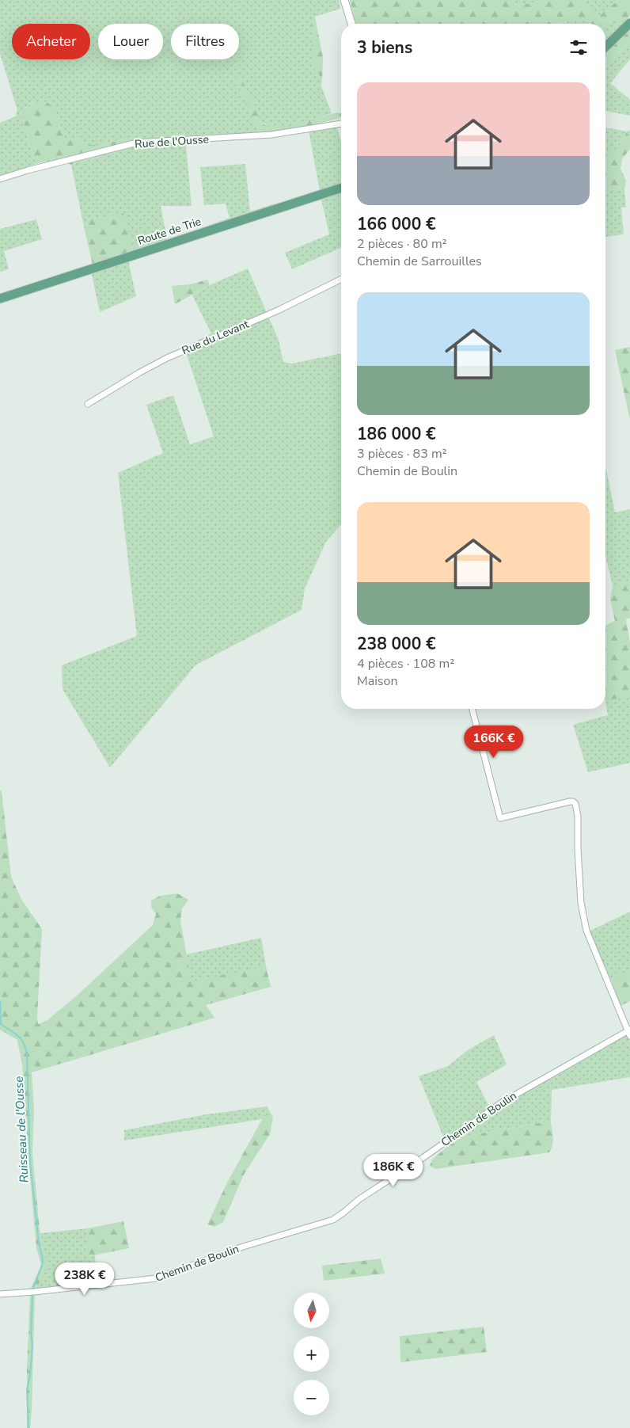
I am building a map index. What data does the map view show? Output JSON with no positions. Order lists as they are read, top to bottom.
{
  "streets": {
    "main road": ["Route de Trie"],
    "street": ["Rue de l'Ousse", "Rue du Levant", "Chemin de Boulin"]
  },
  "water": ["Ruisseau de l'Ousse"],
  "north": "bottom",
  "page": {
    "chip": ["Acheter", "Louer", "Filtres"],
    "heading": "3 biens",
    "list": [
      {
        "name": "166 000 €",
        "note": "2 pièces · 80 m² · Chemin de Sarrouilles"
      },
      {
        "name": "186 000 €",
        "note": "3 pièces · 83 m² · Chemin de Boulin"
      },
      {
        "name": "238 000 €",
        "note": "4 pièces · 108 m² · Maison"
      }
    ],
    "price": ["166K €", "186K €", "238K €"],
    "map_buttons": ["+", "−"]
  }
}
